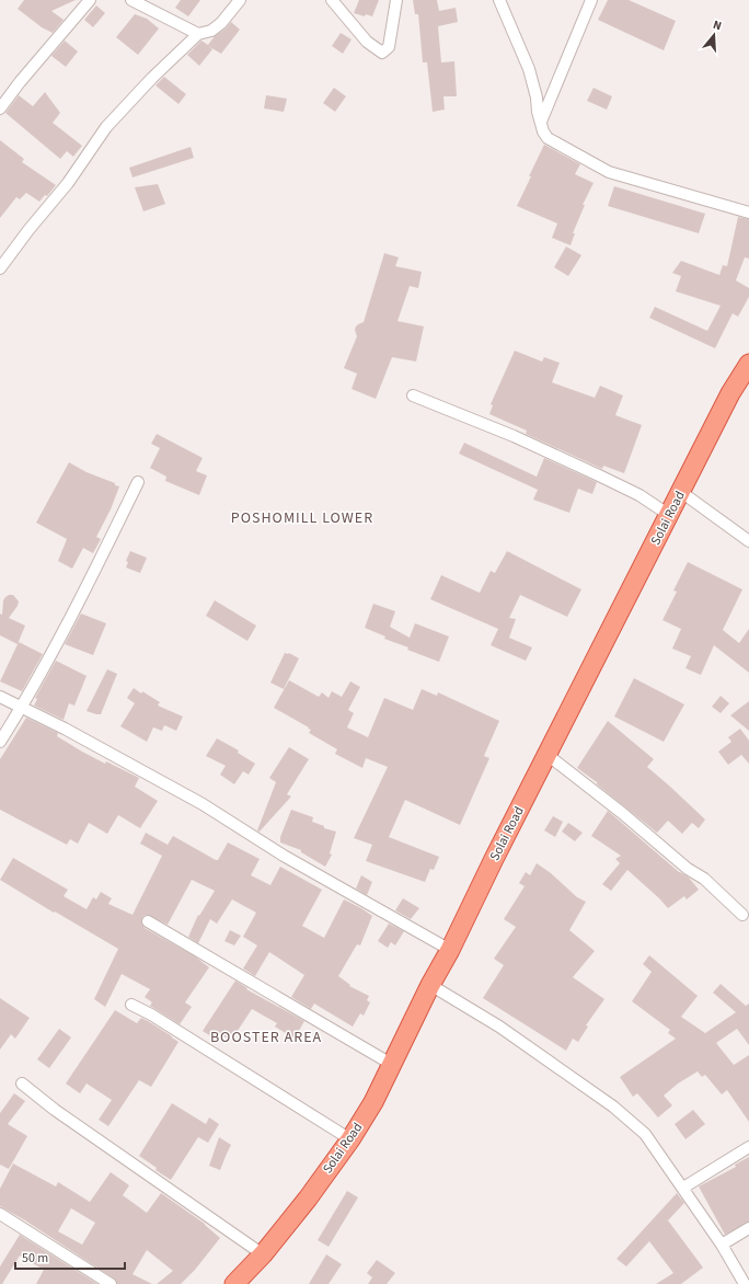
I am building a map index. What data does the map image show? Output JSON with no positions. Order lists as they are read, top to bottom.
{
  "streets": {
    "highway": ["Solai Road"]
  },
  "districts": ["POSHOMILL LOWER", "BOOSTER AREA"],
  "scale_bar": "50 m",
  "north": "top"
}
